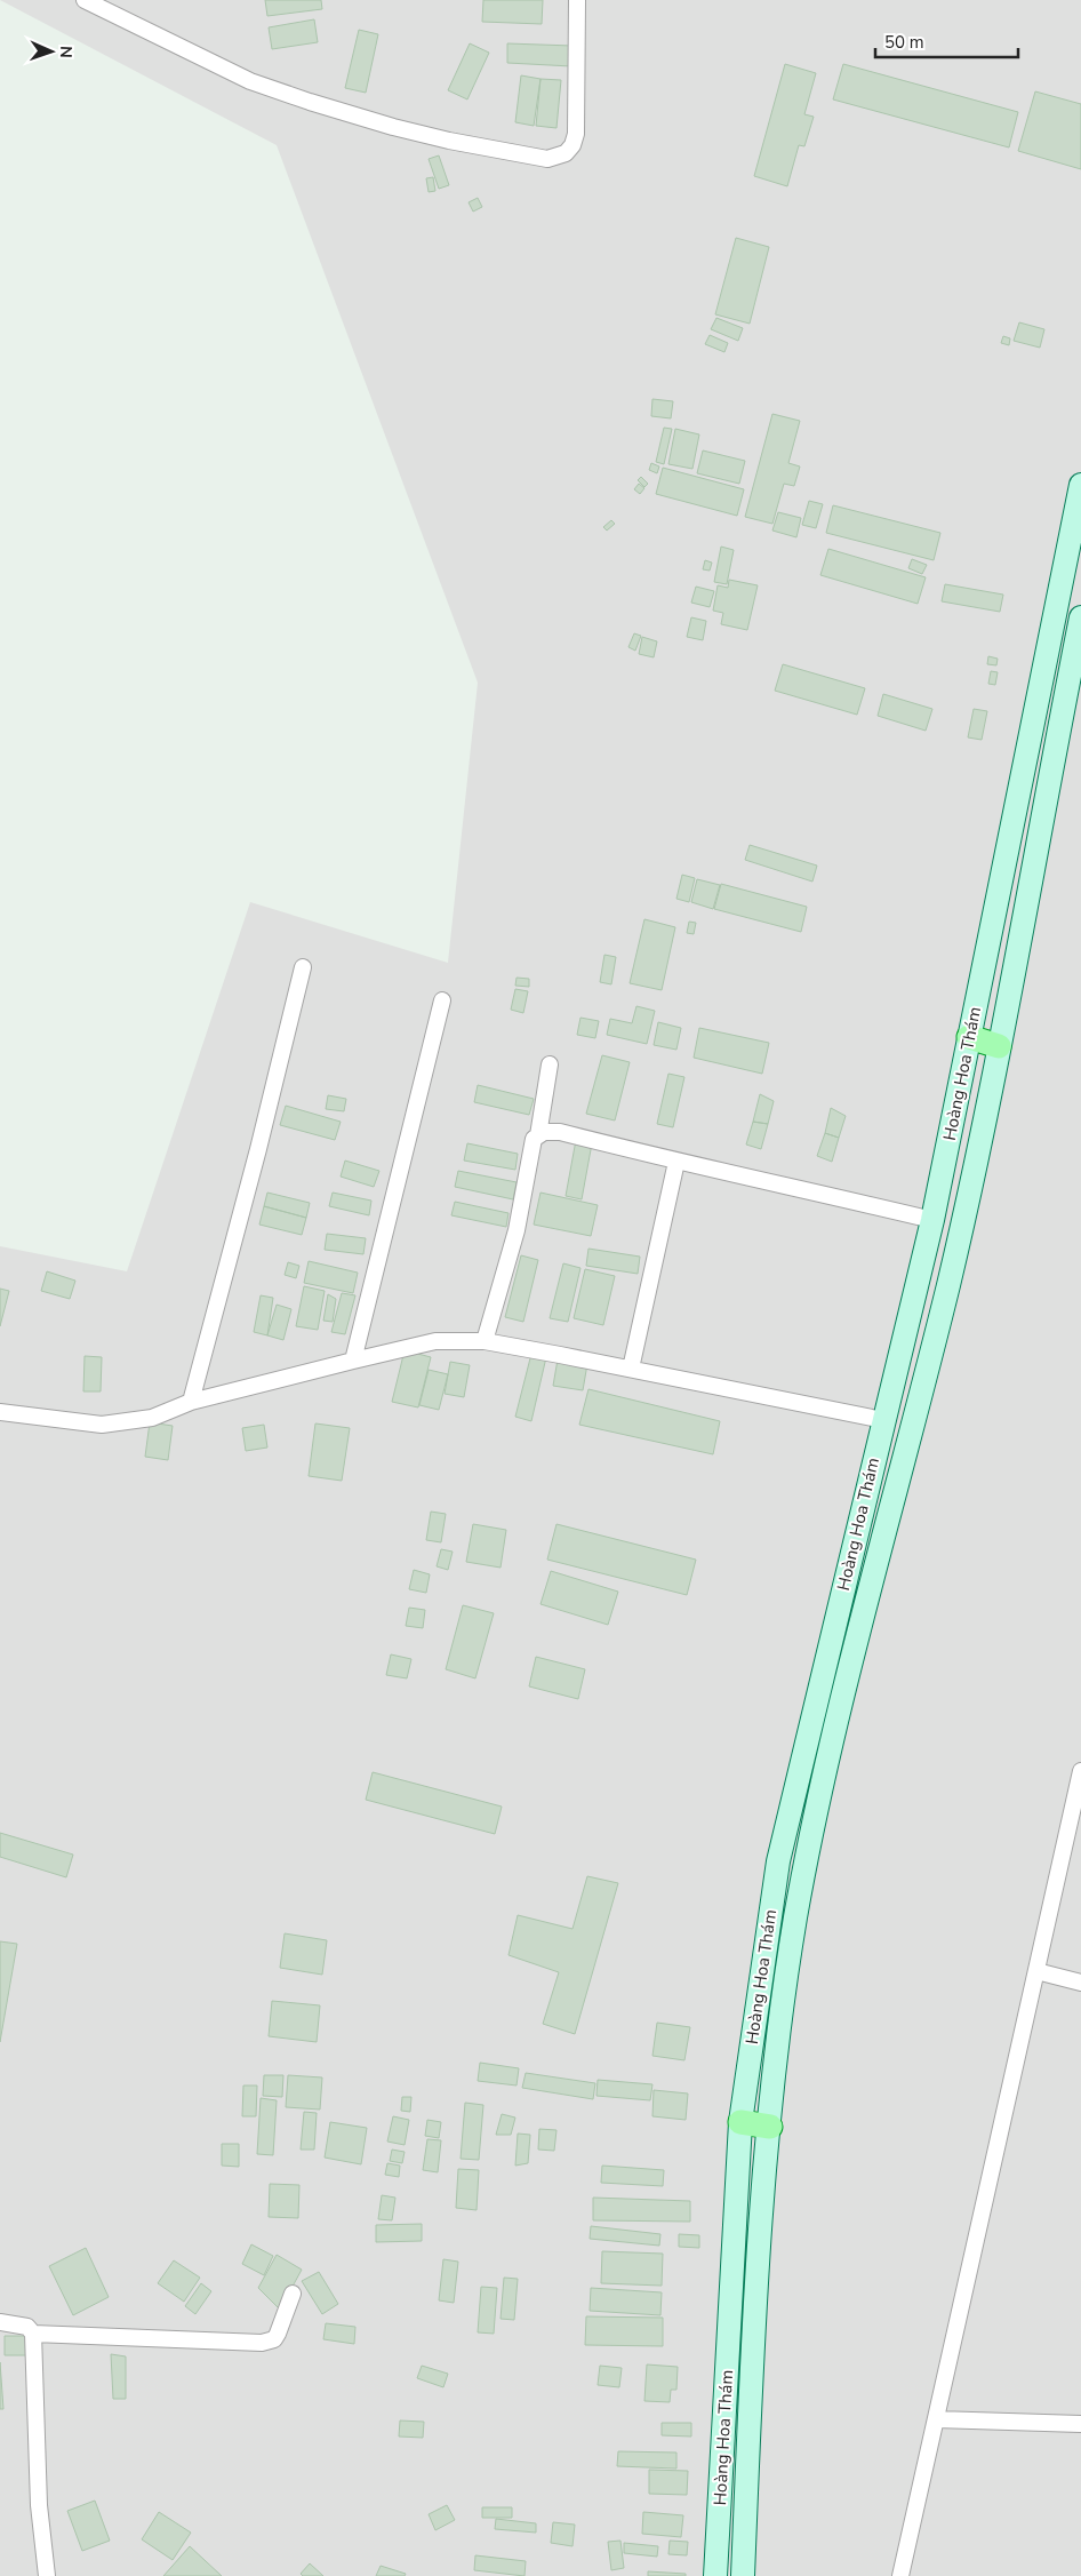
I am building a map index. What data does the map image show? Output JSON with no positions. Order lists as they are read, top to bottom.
{
  "streets": {
    "main road": ["Hoàng Hoa Thám"]
  },
  "scale_bar": "50 m",
  "north": "right"
}
